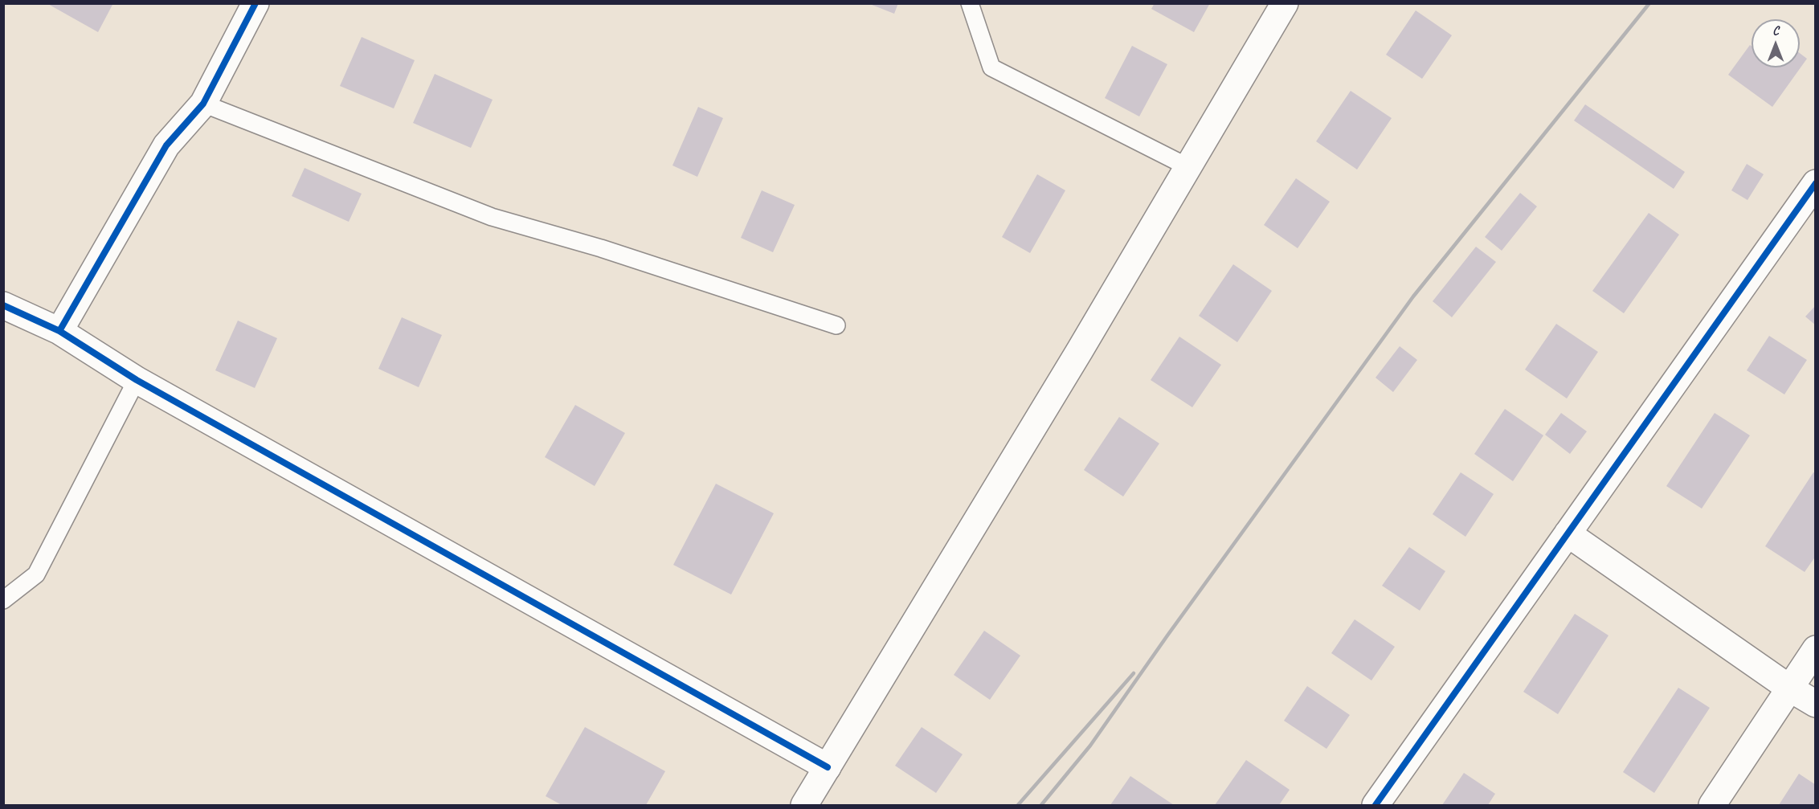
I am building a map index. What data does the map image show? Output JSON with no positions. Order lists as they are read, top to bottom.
{
  "north": "top"
}
